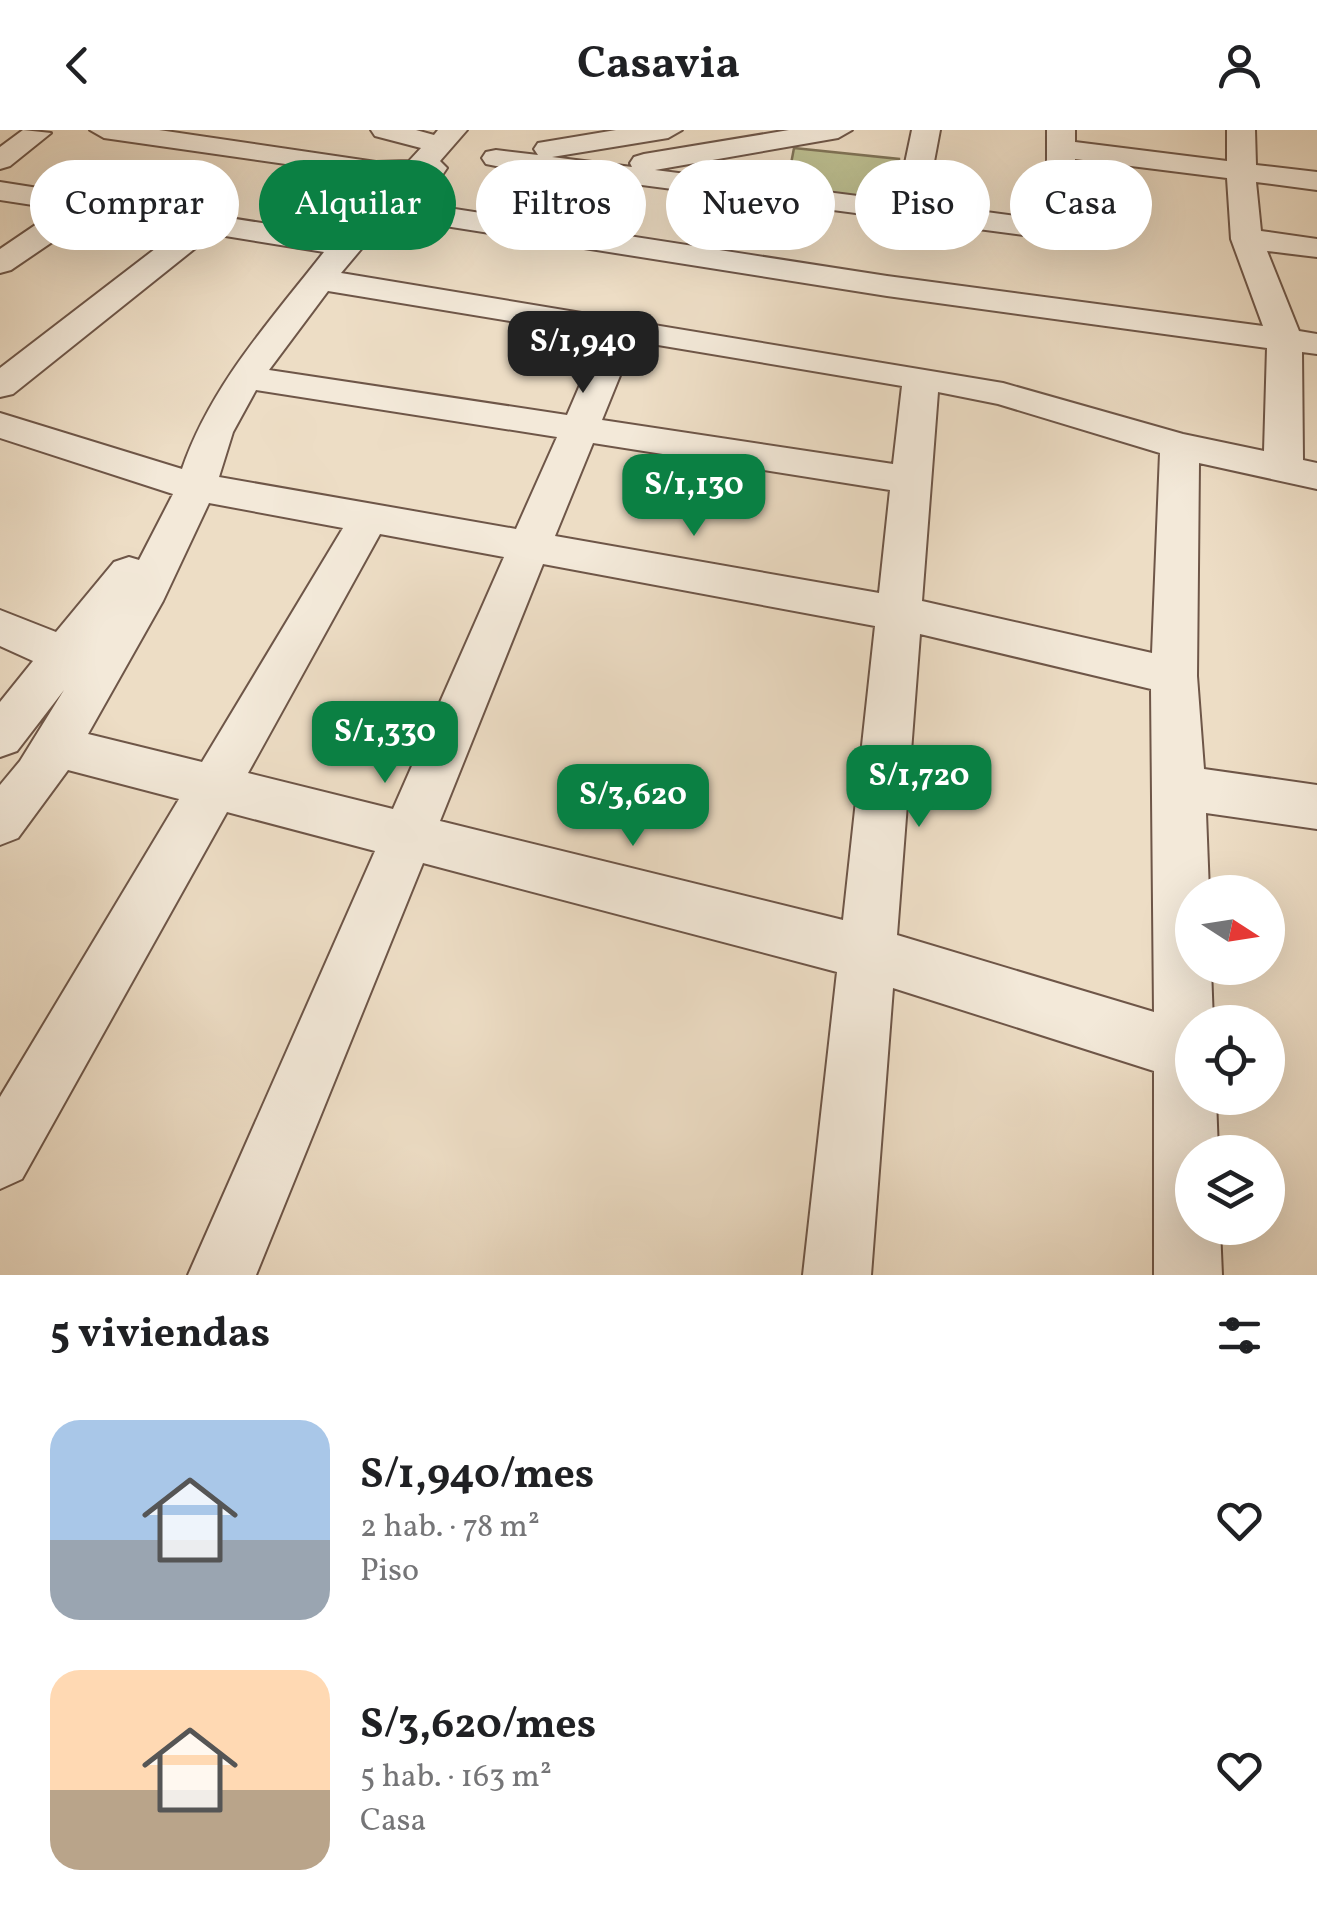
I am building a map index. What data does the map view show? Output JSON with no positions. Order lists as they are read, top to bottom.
{
  "north": "right",
  "page": {
    "header": "Casavia",
    "chip": [
      "Comprar",
      "Alquilar",
      "Filtros",
      "Nuevo",
      "Piso",
      "Casa"
    ],
    "price": [
      "S/1,940",
      "S/1,130",
      "S/1,330",
      "S/1,720",
      "S/3,620"
    ],
    "heading": "5 viviendas",
    "list": [
      {
        "name": "S/1,940/mes",
        "note": "2 hab. · 78 m² · Piso"
      },
      {
        "name": "S/3,620/mes",
        "note": "5 hab. · 163 m² · Casa"
      }
    ]
  }
}
